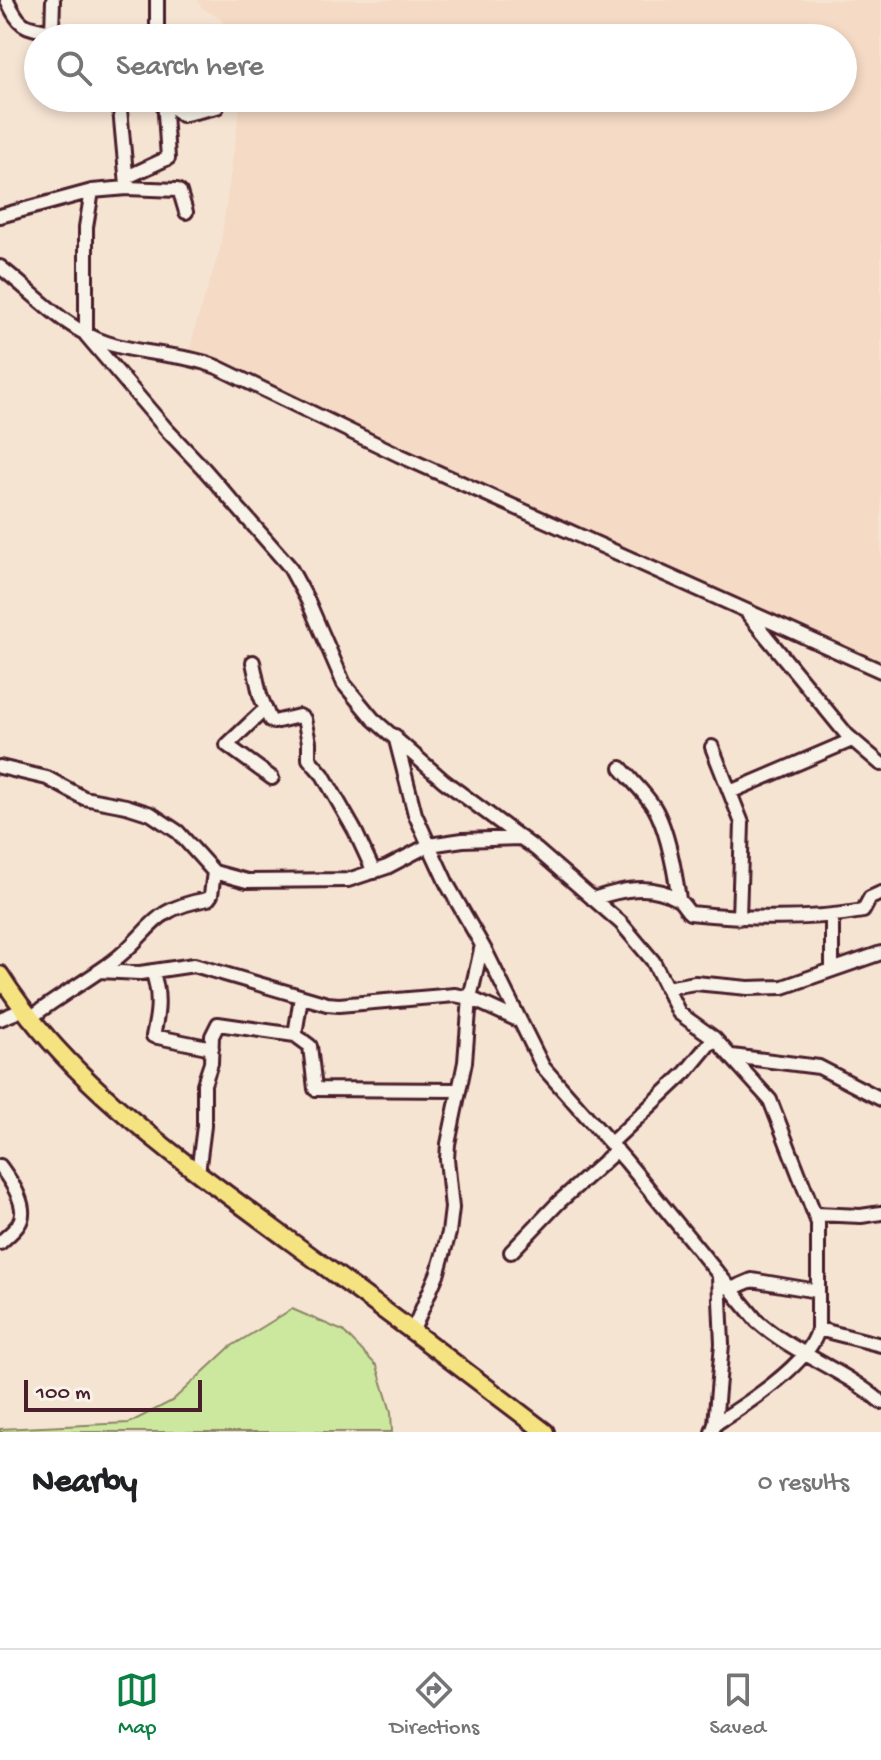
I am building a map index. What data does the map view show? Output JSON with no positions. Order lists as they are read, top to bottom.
{
  "scale_bar": "100 m",
  "page": {
    "search": "Search here",
    "scale": "100 m",
    "heading": ["Nearby", "0 results"],
    "nav": ["Map", "Directions", "Saved"]
  }
}
